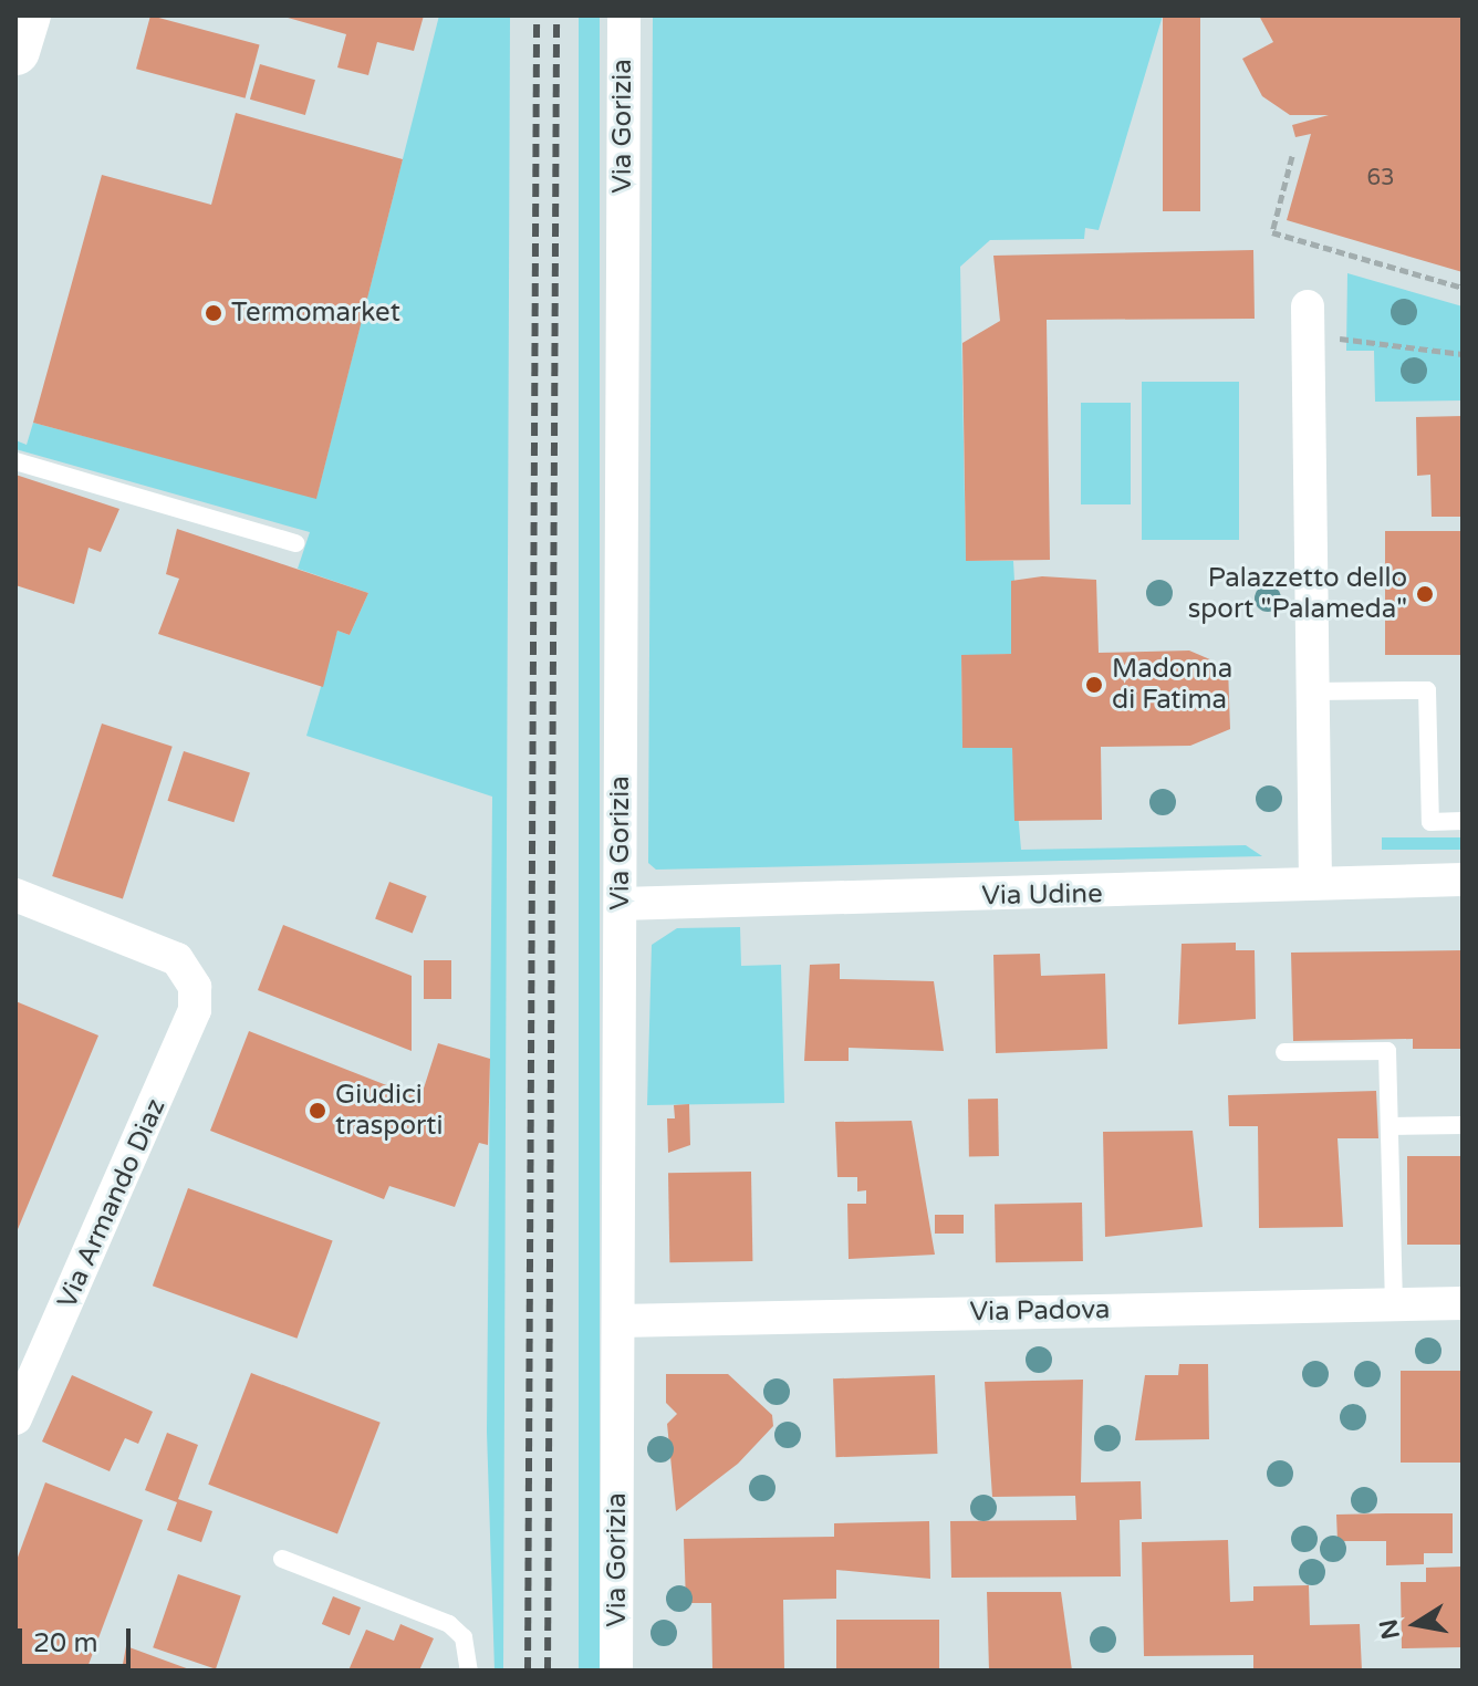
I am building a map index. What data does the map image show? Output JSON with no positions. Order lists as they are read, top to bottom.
{
  "streets": {
    "street": [
      "Via Gorizia",
      "Via Udine",
      "Via Armando Diaz",
      "Via Padova"
    ]
  },
  "crossings": [
    ["Via Gorizia", "Via Udine"],
    ["Via Gorizia", "Via Padova"]
  ],
  "places": [
    "Termomarket",
    "Palazzetto dello sport \"Palameda\"",
    "Madonna di Fatima",
    "Giudici trasporti"
  ],
  "house_numbers": ["63"],
  "scale_bar": "20 m",
  "north": "left"
}
